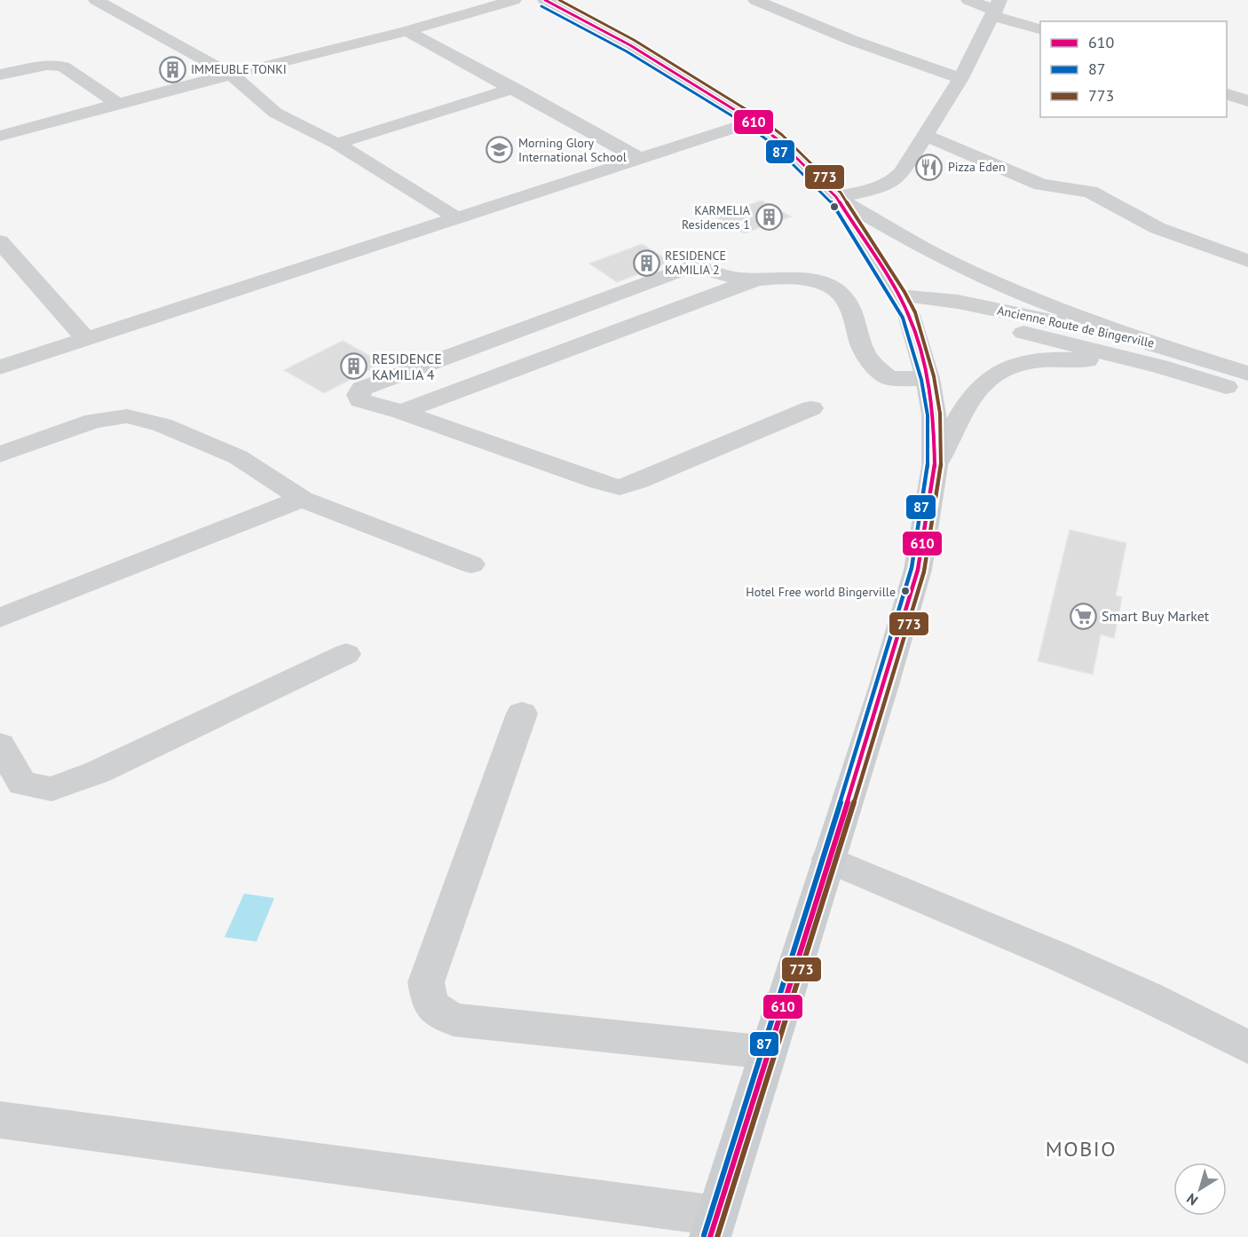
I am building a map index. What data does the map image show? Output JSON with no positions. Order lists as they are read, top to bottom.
{
  "streets": {
    "street": ["Ancienne Route de Bingerville"]
  },
  "districts": ["MOBIO"],
  "places": {
    "building": [
      "IMMEUBLE TONKI",
      "KARMELIA Residences 1",
      "RESIDENCE KAMILIA 2",
      "RESIDENCE KAMILIA 4"
    ],
    "school or university": ["Morning Glory International School"],
    "restaurant": ["Pizza Eden"],
    "other": ["Hotel Free world Bingerville"],
    "supermarket": ["Smart Buy Market"]
  },
  "lines": ["transit line 610", "transit line 773", "transit line 87"],
  "legend": ["610", "87", "773"],
  "north": "bottom left"
}
